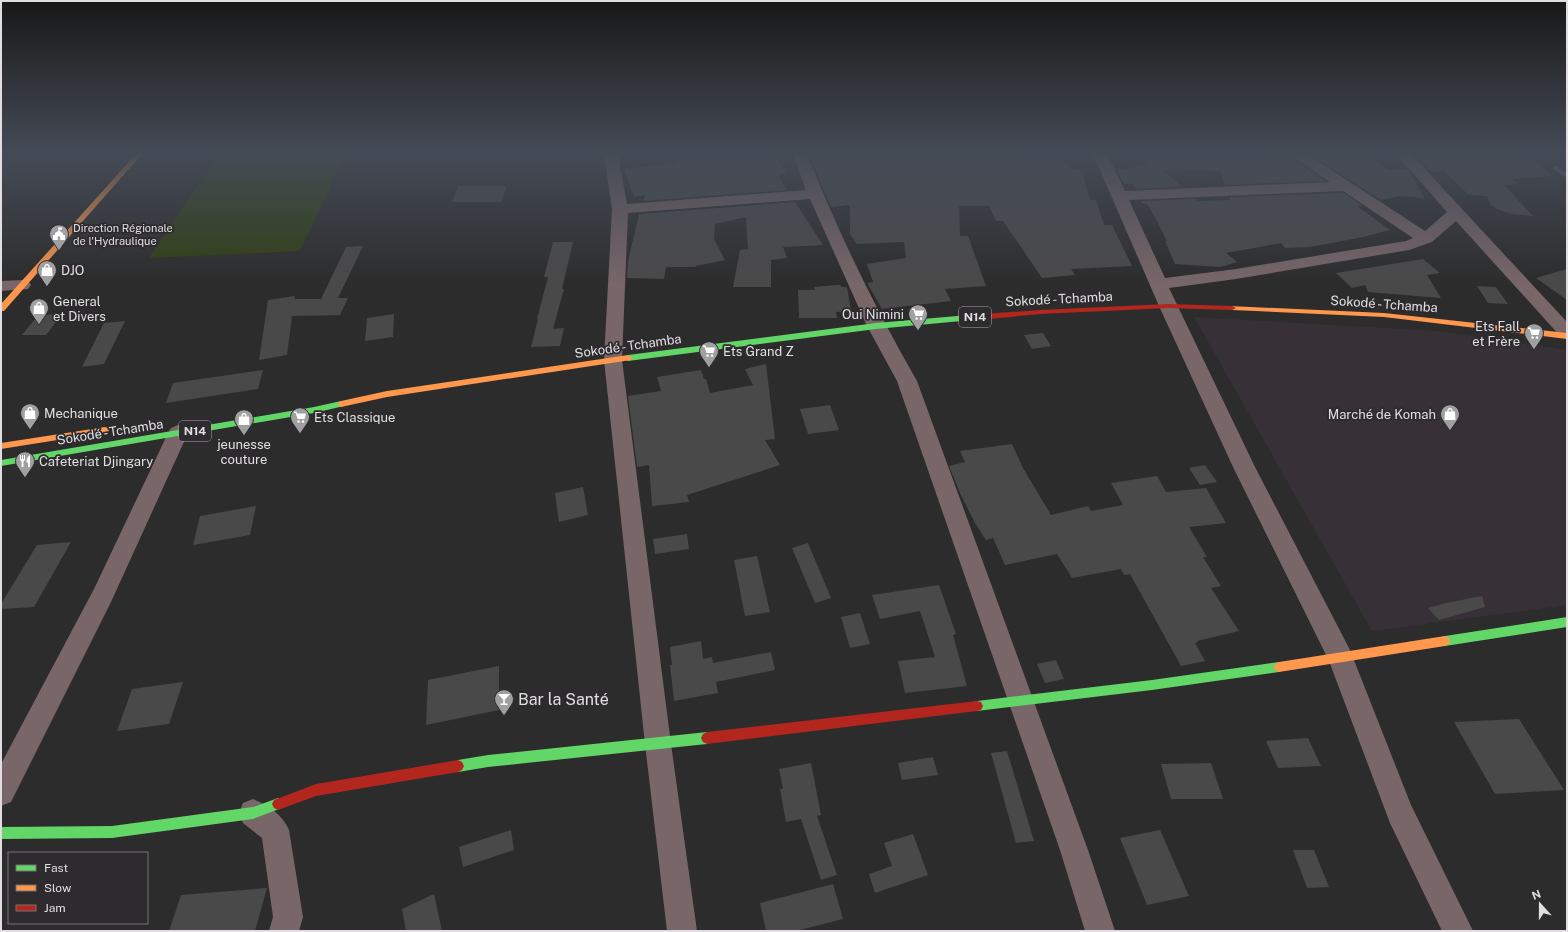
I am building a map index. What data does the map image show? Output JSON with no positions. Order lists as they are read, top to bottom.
{
  "streets": {
    "main road": ["Sokodé - Tchamba", "N14"]
  },
  "places": {
    "public building": ["Direction Régionale de l'Hydraulique"],
    "shop": [
      "DJO",
      "General et Divers",
      "Mechanique",
      "Marché de Komah",
      "jeunesse couture"
    ],
    "supermarket": [
      "Oui Nimini",
      "Ets Fall et Frère",
      "Ets Grand Z",
      "Ets Classique"
    ],
    "restaurant": ["Cafeteriat Djingary"],
    "bar": ["Bar la Santé"]
  },
  "legend": ["Fast", "Slow", "Jam"],
  "north": "top"
}
